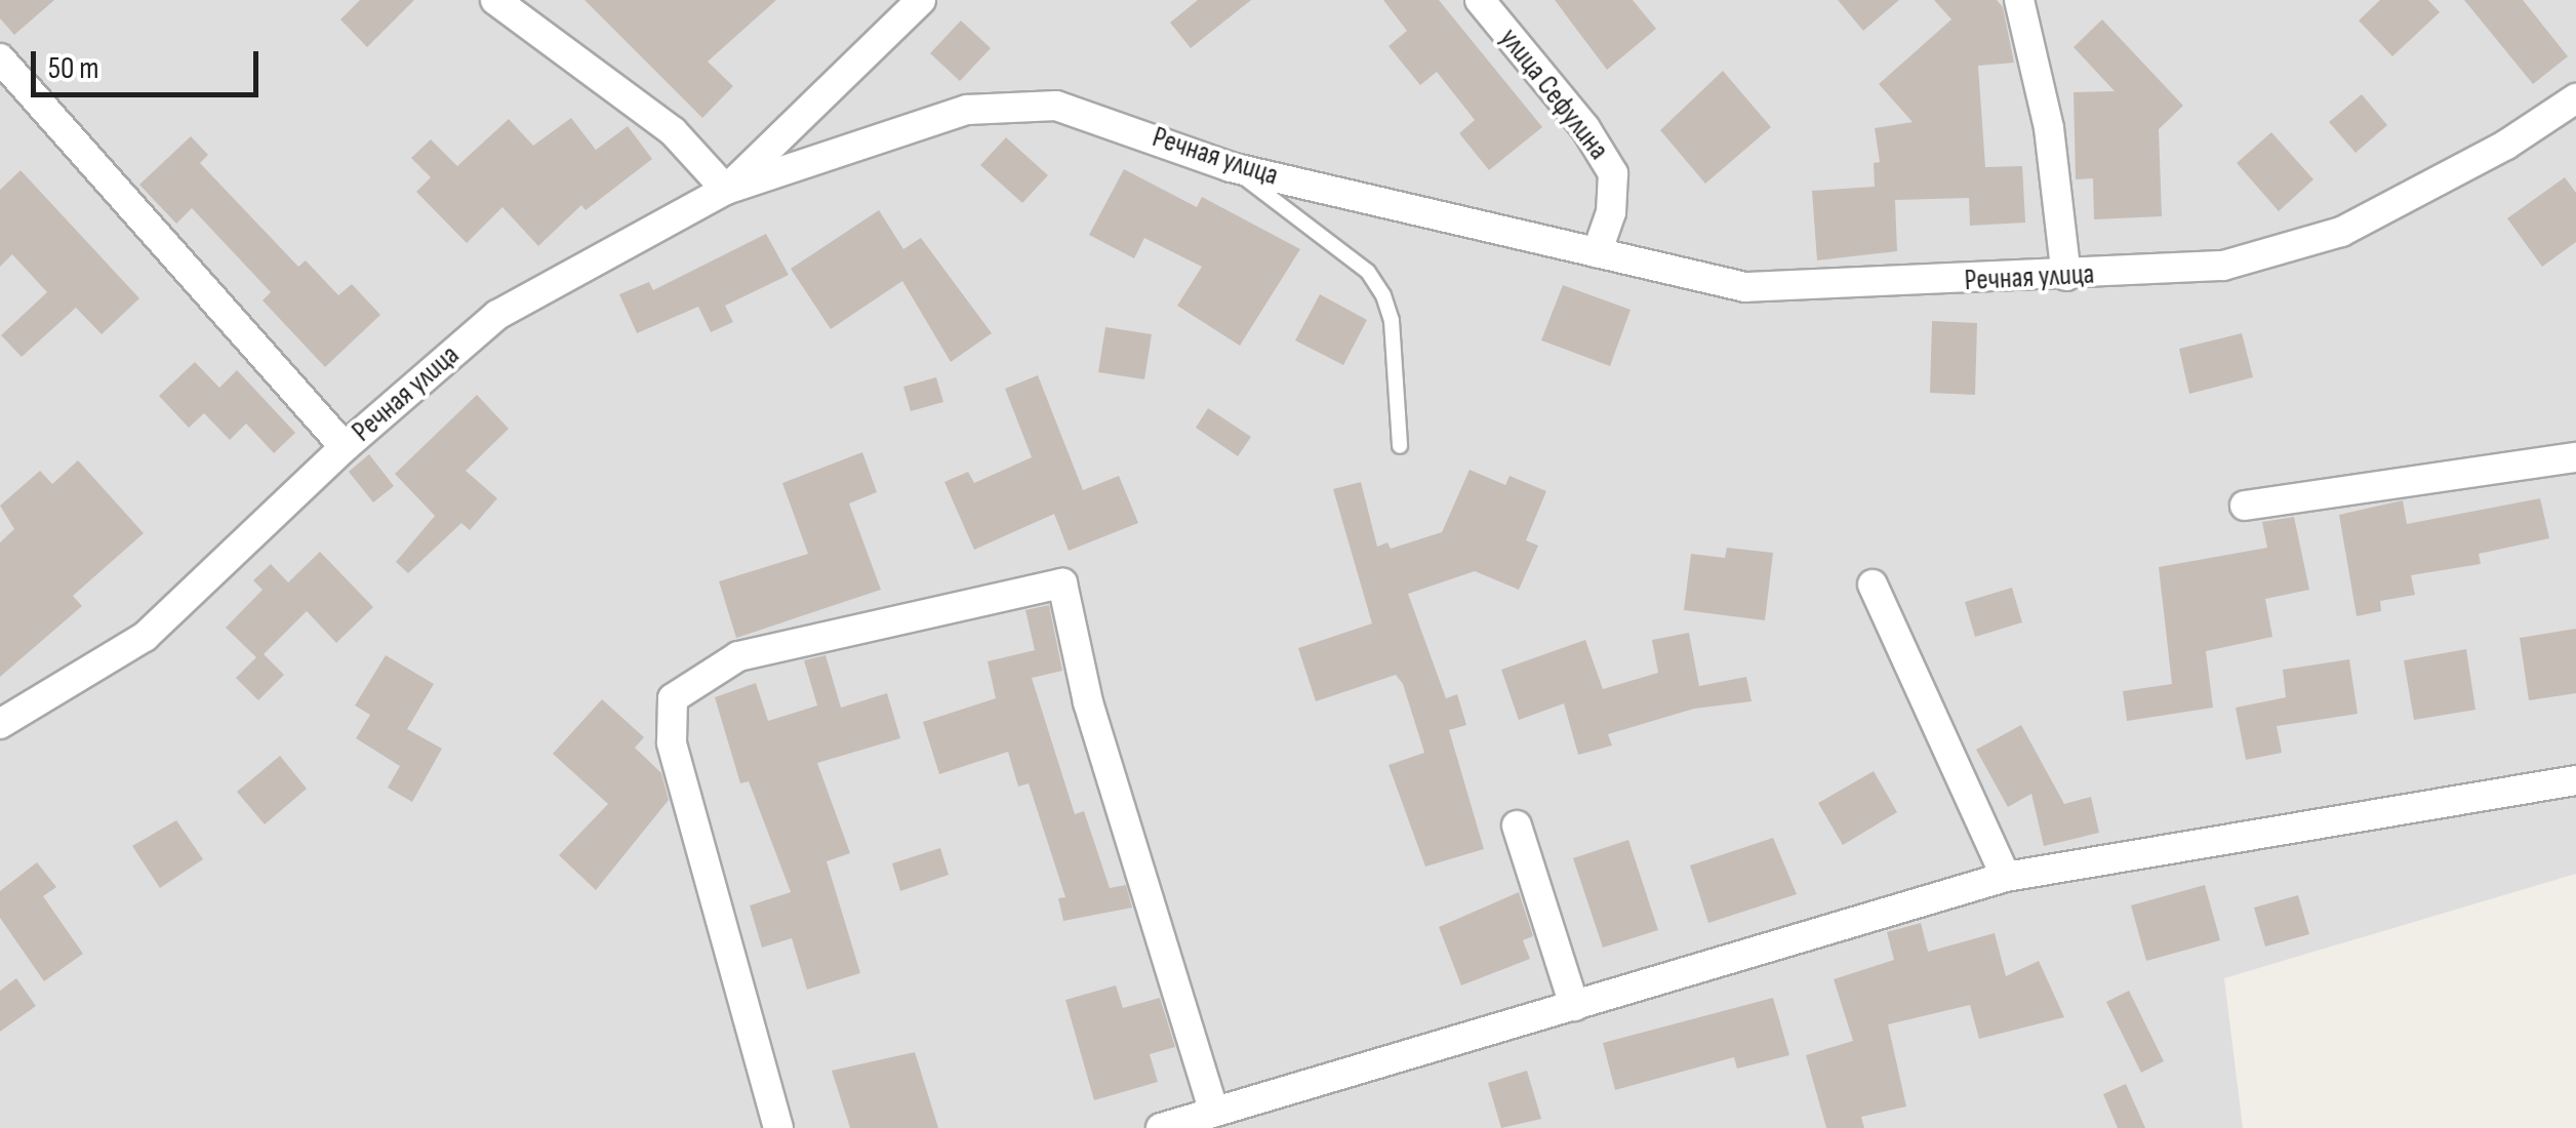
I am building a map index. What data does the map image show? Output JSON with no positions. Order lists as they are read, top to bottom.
{
  "streets": {
    "street": ["улица Сефулина", "Речная улица"]
  },
  "crossings": [
    ["улица Сефулина", "Речная улица"]
  ],
  "scale_bar": "50 m"
}
